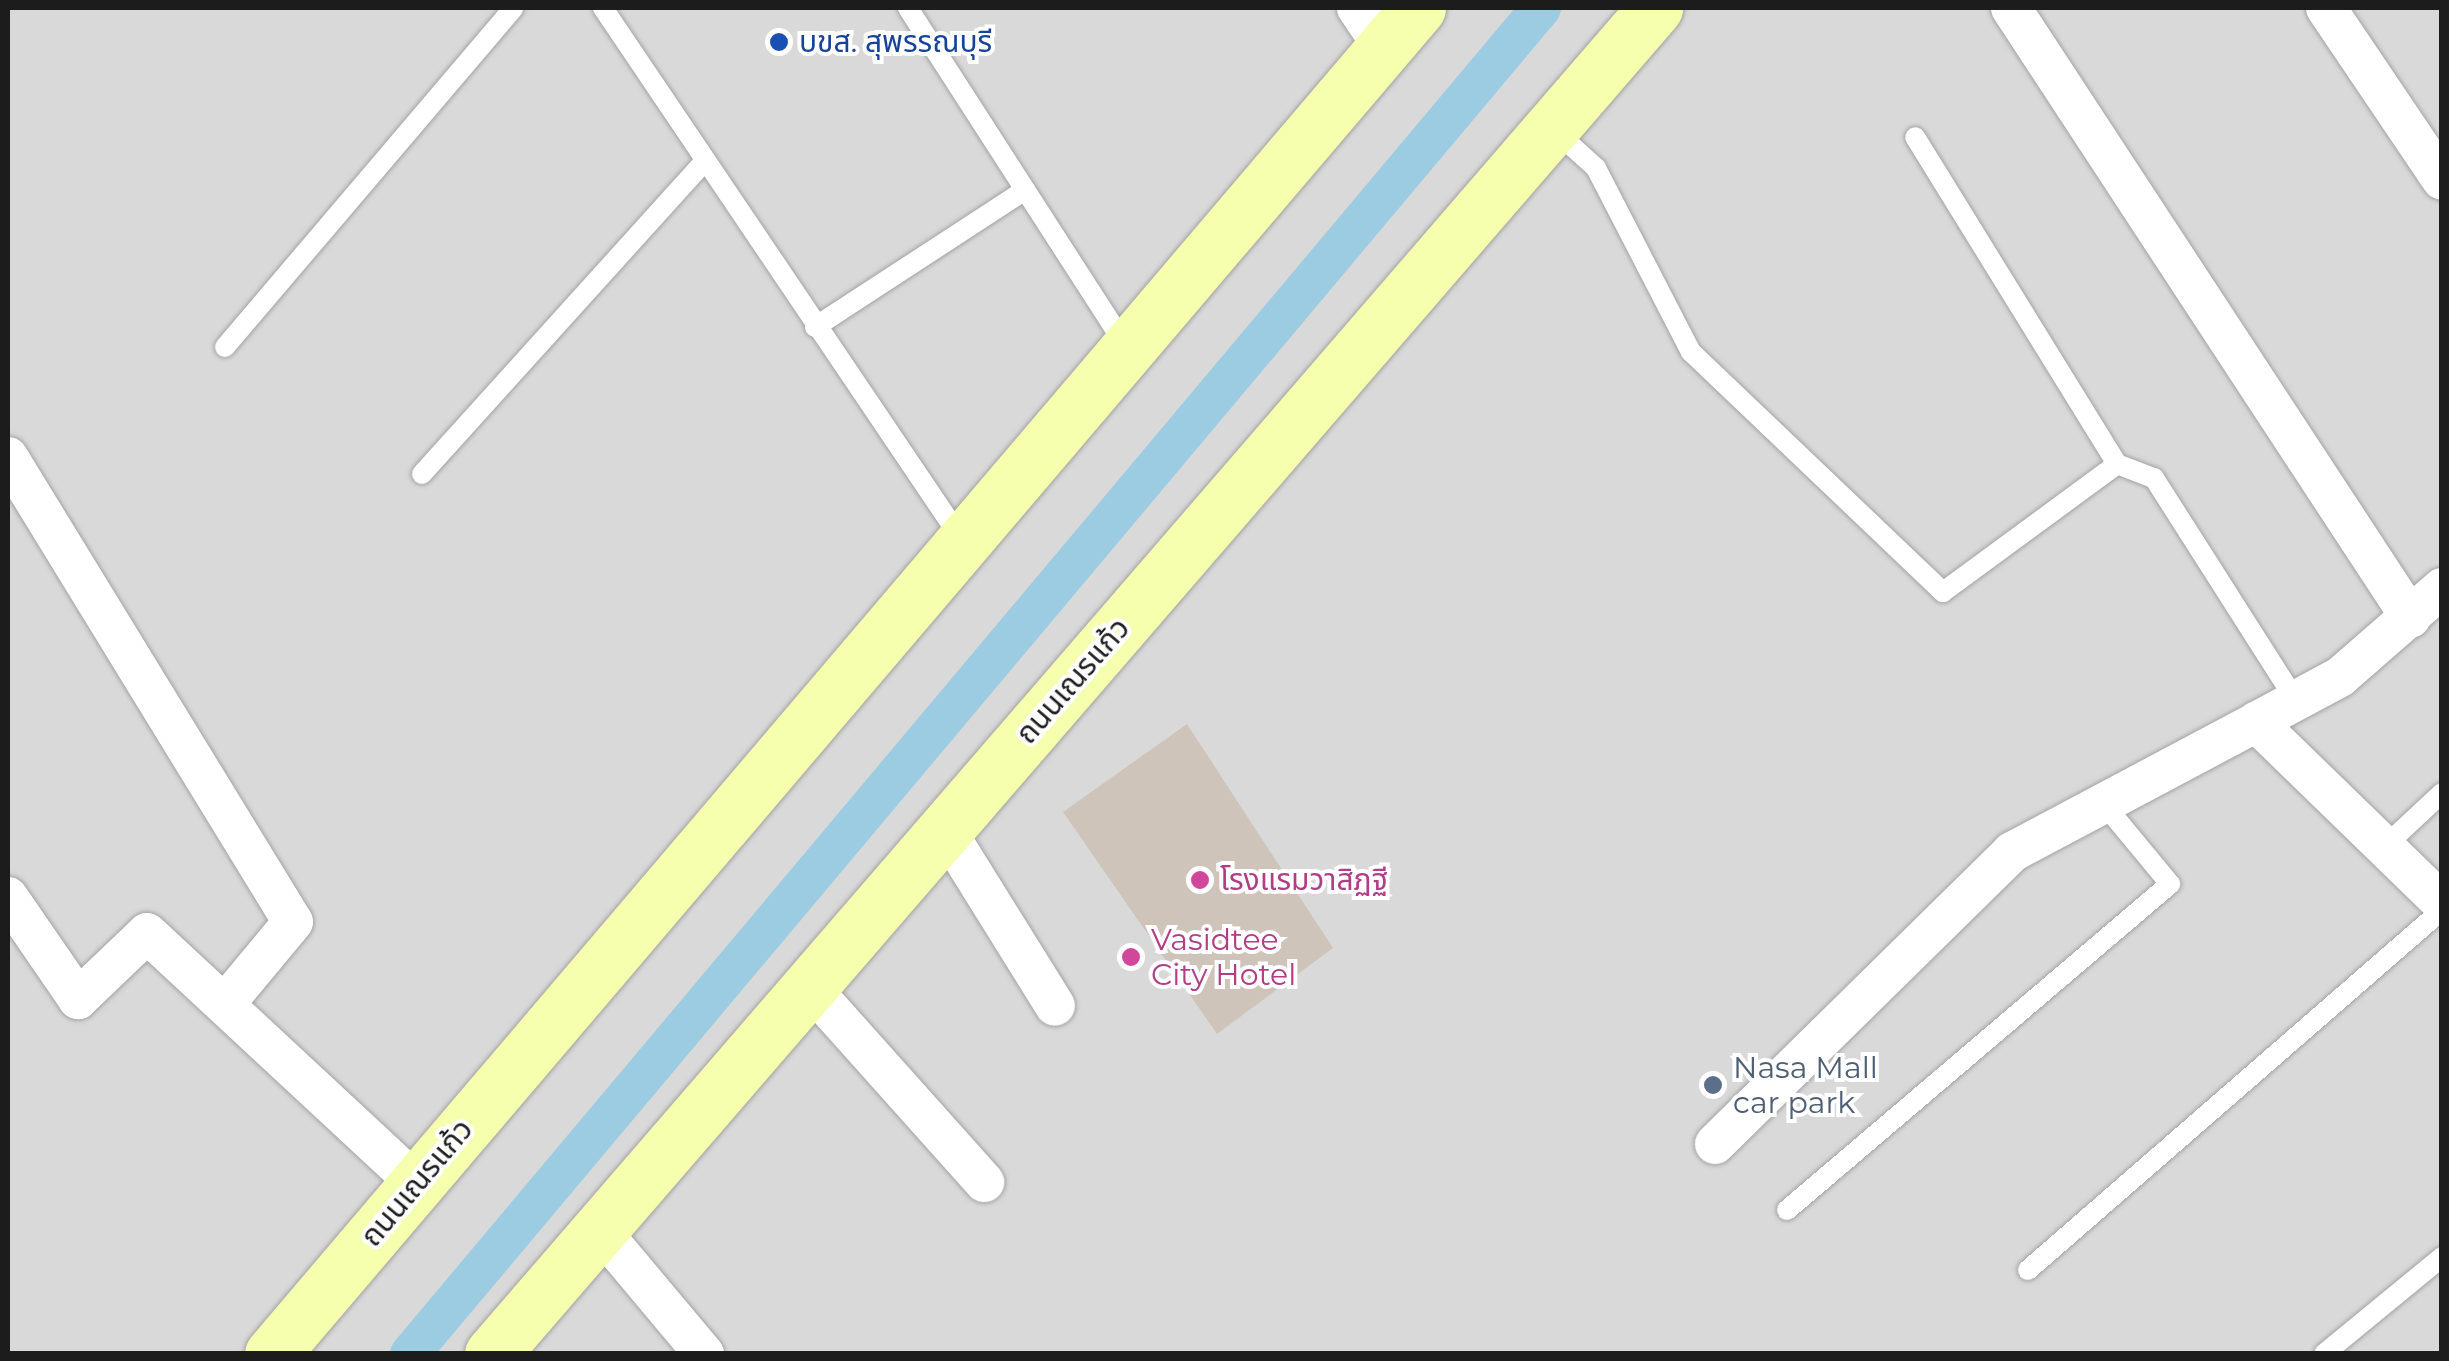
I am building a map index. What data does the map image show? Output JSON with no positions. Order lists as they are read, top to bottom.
{
  "streets": {
    "street": ["ถนนเณรแก้ว"]
  },
  "places": [
    "บขส. สุพรรณบุรี",
    "โรงแรมวาสิฏฐี",
    "Vasidtee City Hotel",
    "Nasa Mall car park"
  ]
}
